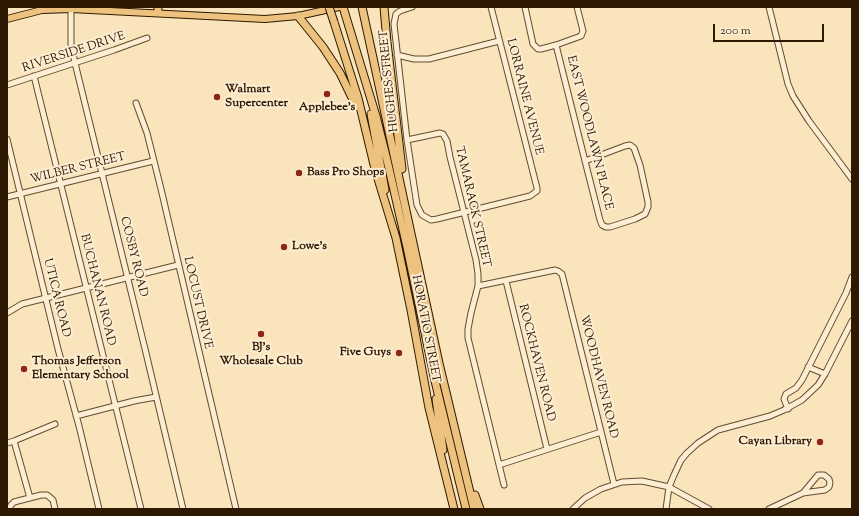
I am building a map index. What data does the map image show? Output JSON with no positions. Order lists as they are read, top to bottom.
{
  "streets": {
    "highway": ["HORATIO STREET"],
    "street": [
      "RIVERSIDE DRIVE",
      "HUGHES STREET",
      "LORRAINE AVENUE",
      "EAST WOODLAWN PLACE",
      "WILBER STREET",
      "TAMARACK STREET",
      "COSBY ROAD",
      "BUCHANAN ROAD",
      "UTICA ROAD",
      "LOCUST DRIVE",
      "ROCKHAVEN ROAD",
      "WOODHAVEN ROAD"
    ]
  },
  "crossings": [
    ["RIVERSIDE DRIVE", "COSBY ROAD"],
    ["RIVERSIDE DRIVE", "BUCHANAN ROAD"],
    ["HUGHES STREET", "LORRAINE AVENUE"],
    ["HUGHES STREET", "TAMARACK STREET"],
    ["LORRAINE AVENUE", "TAMARACK STREET"],
    ["WILBER STREET", "COSBY ROAD"],
    ["WILBER STREET", "BUCHANAN ROAD"],
    ["WILBER STREET", "UTICA ROAD"],
    ["WILBER STREET", "LOCUST DRIVE"],
    ["ROCKHAVEN ROAD", "WOODHAVEN ROAD"]
  ],
  "places": [
    "Applebee's",
    "Walmart Supercenter",
    "Bass Pro Shops",
    "Lowe's",
    "BJ's Wholesale Club",
    "Five Guys",
    "Thomas Jefferson Elementary School",
    "Cayan Library"
  ],
  "scale_bar": "200 m"
}
